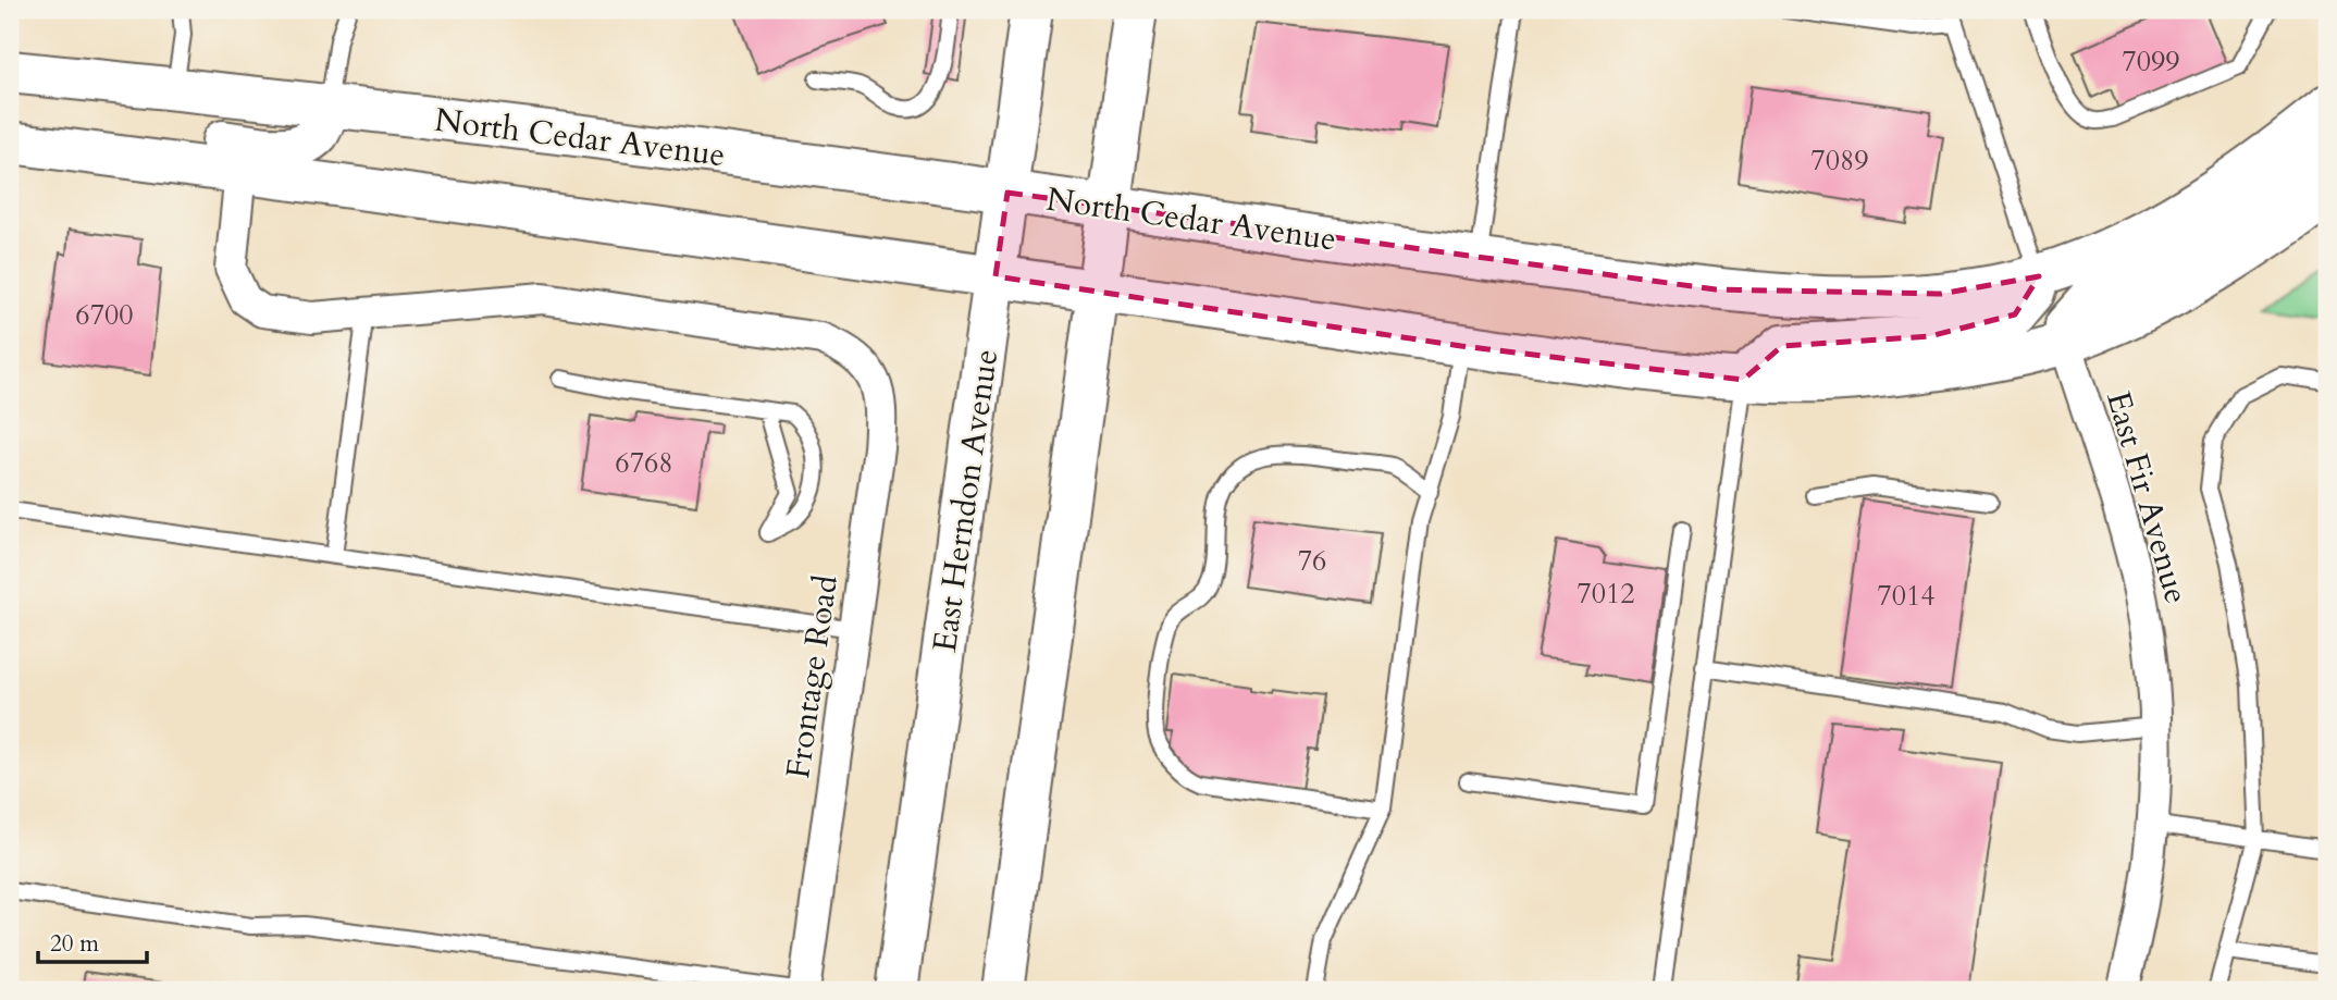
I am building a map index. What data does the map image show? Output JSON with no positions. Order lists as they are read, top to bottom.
{
  "streets": {
    "main road": ["North Cedar Avenue", "East Herndon Avenue"],
    "street": ["East Fir Avenue", "Frontage Road"]
  },
  "crossings": [
    ["North Cedar Avenue", "East Herndon Avenue"]
  ],
  "house_numbers": [
    "7099",
    "7089",
    "6700",
    "6768",
    "76",
    "7012",
    "7014"
  ],
  "scale_bar": "20 m"
}
